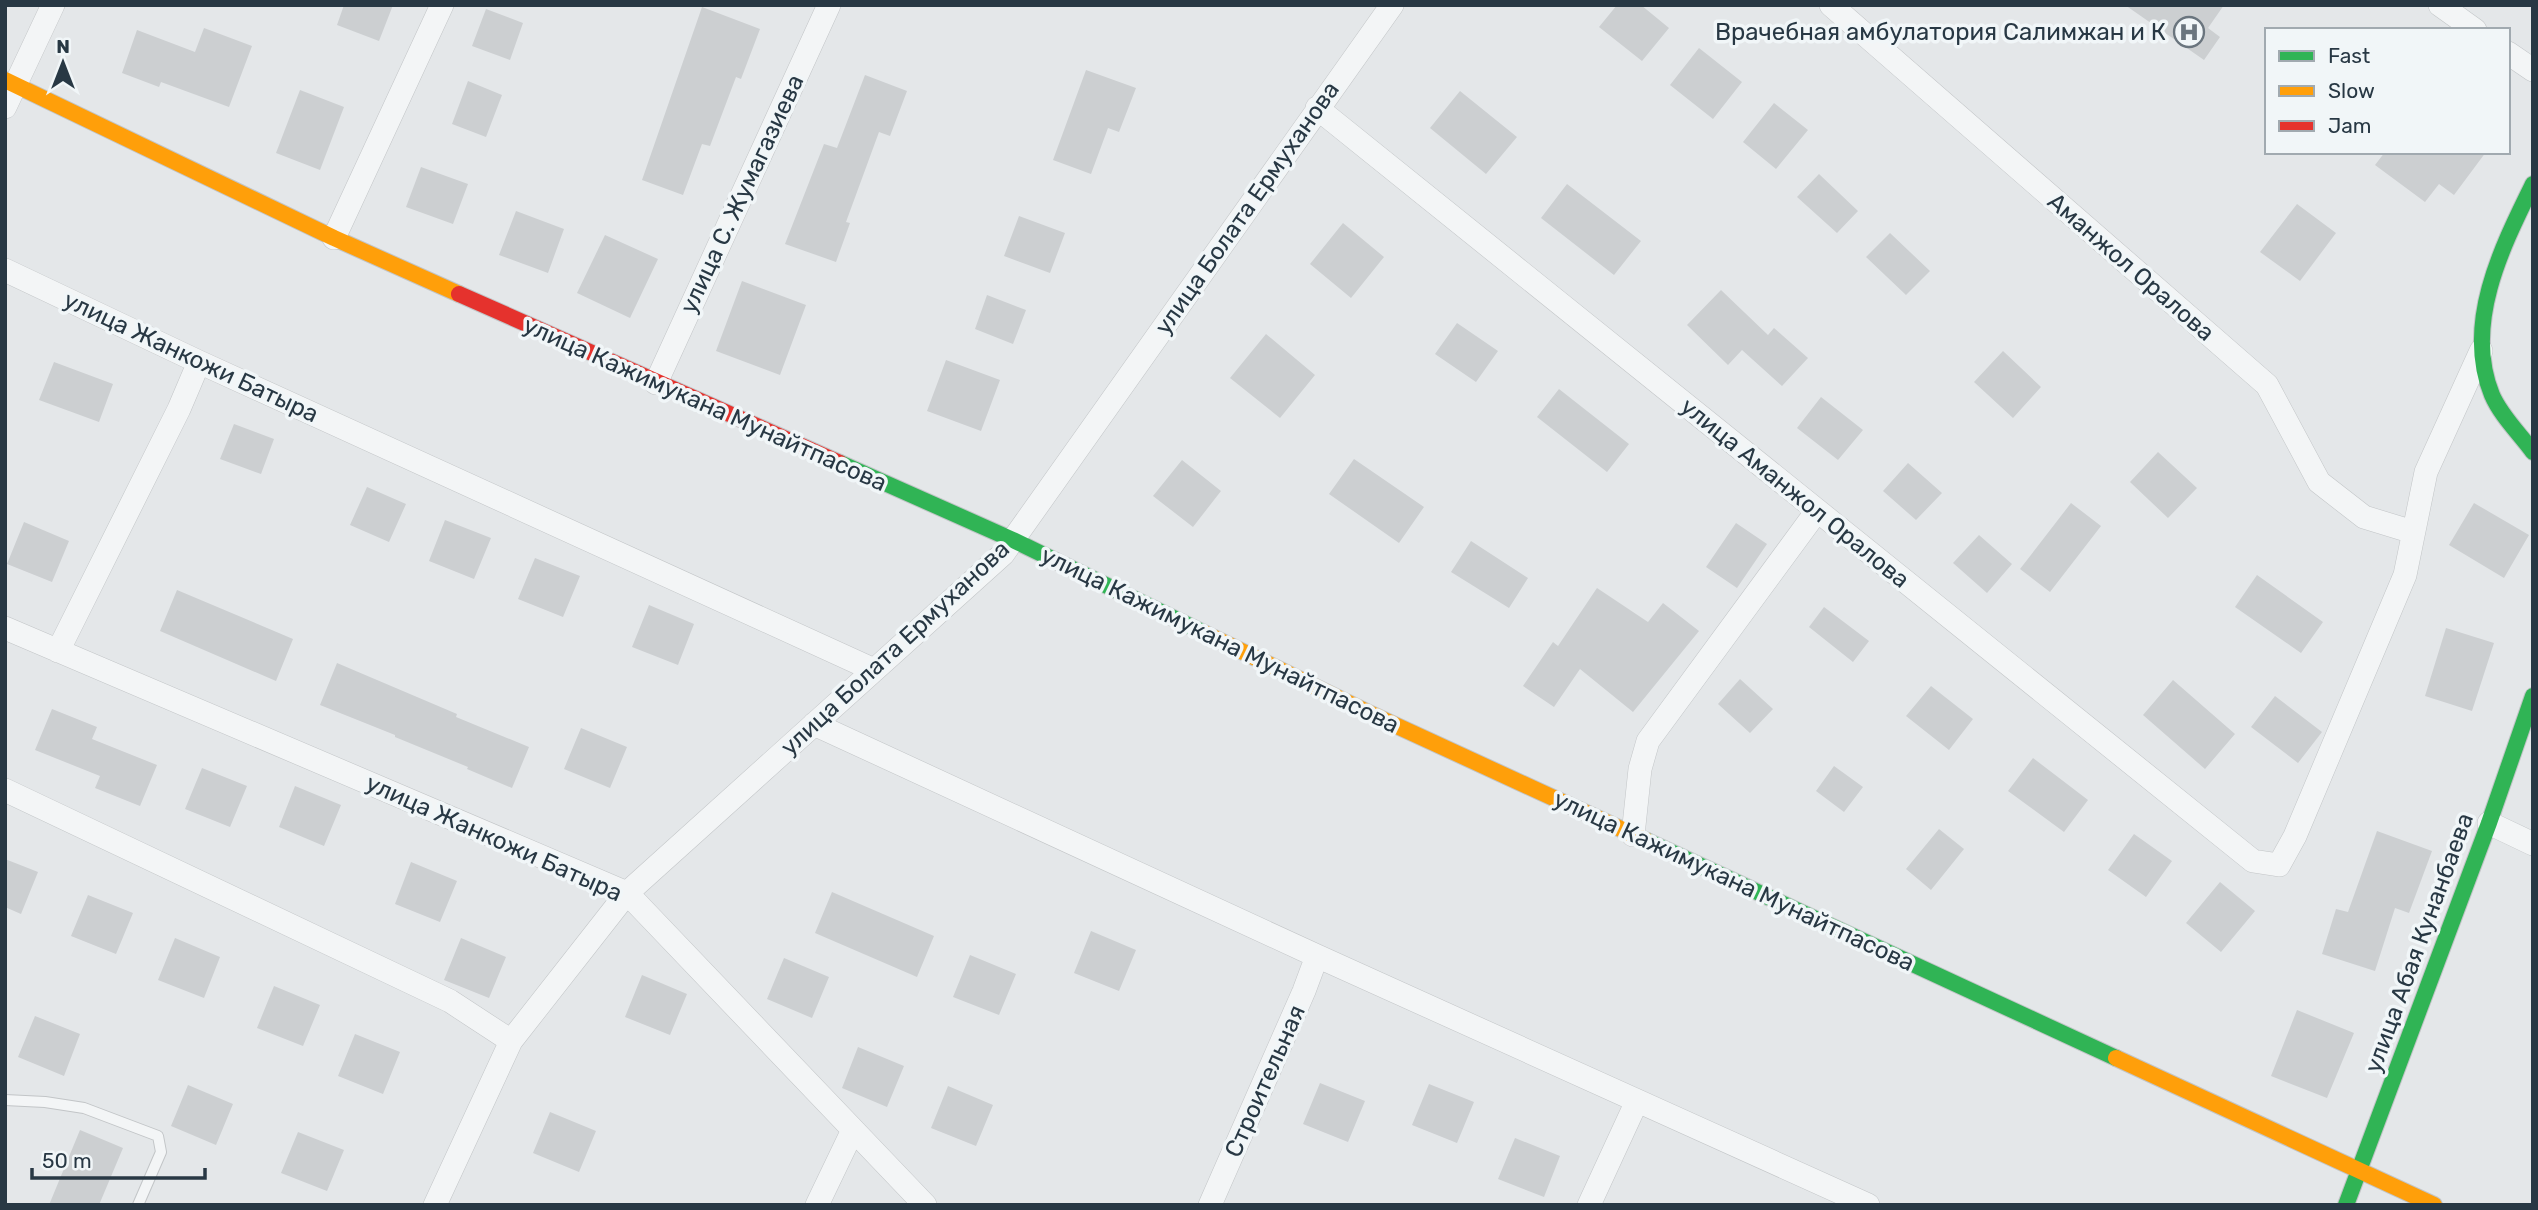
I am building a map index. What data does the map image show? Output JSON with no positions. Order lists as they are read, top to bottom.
{
  "streets": {
    "street": [
      "улица С. Жумагазиева",
      "улица Болата Ермуханова",
      "Аманжол Оралова",
      "улица Жанкожи Батыра",
      "улица Кажимукана Мунайтпасова",
      "улица Аманжол Оралова",
      "улица Абая Кунанбаева",
      "Строительная"
    ]
  },
  "crossings": [
    ["улица С. Жумагазиева", "улица Кажимукана Мунайтпасова"],
    ["улица Болата Ермуханова", "улица Жанкожи Батыра"],
    ["улица Болата Ермуханова", "улица Кажимукана Мунайтпасова"],
    ["улица Болата Ермуханова", "улица Аманжол Оралова"],
    ["Аманжол Оралова", "улица Аманжол Оралова"],
    ["улица Кажимукана Мунайтпасова", "улица Абая Кунанбаева"]
  ],
  "places": {
    "hospital": ["Врачебная амбулатория Салимжан и К"]
  },
  "legend": ["Fast", "Slow", "Jam"],
  "scale_bar": "50 m",
  "north": "top"
}
